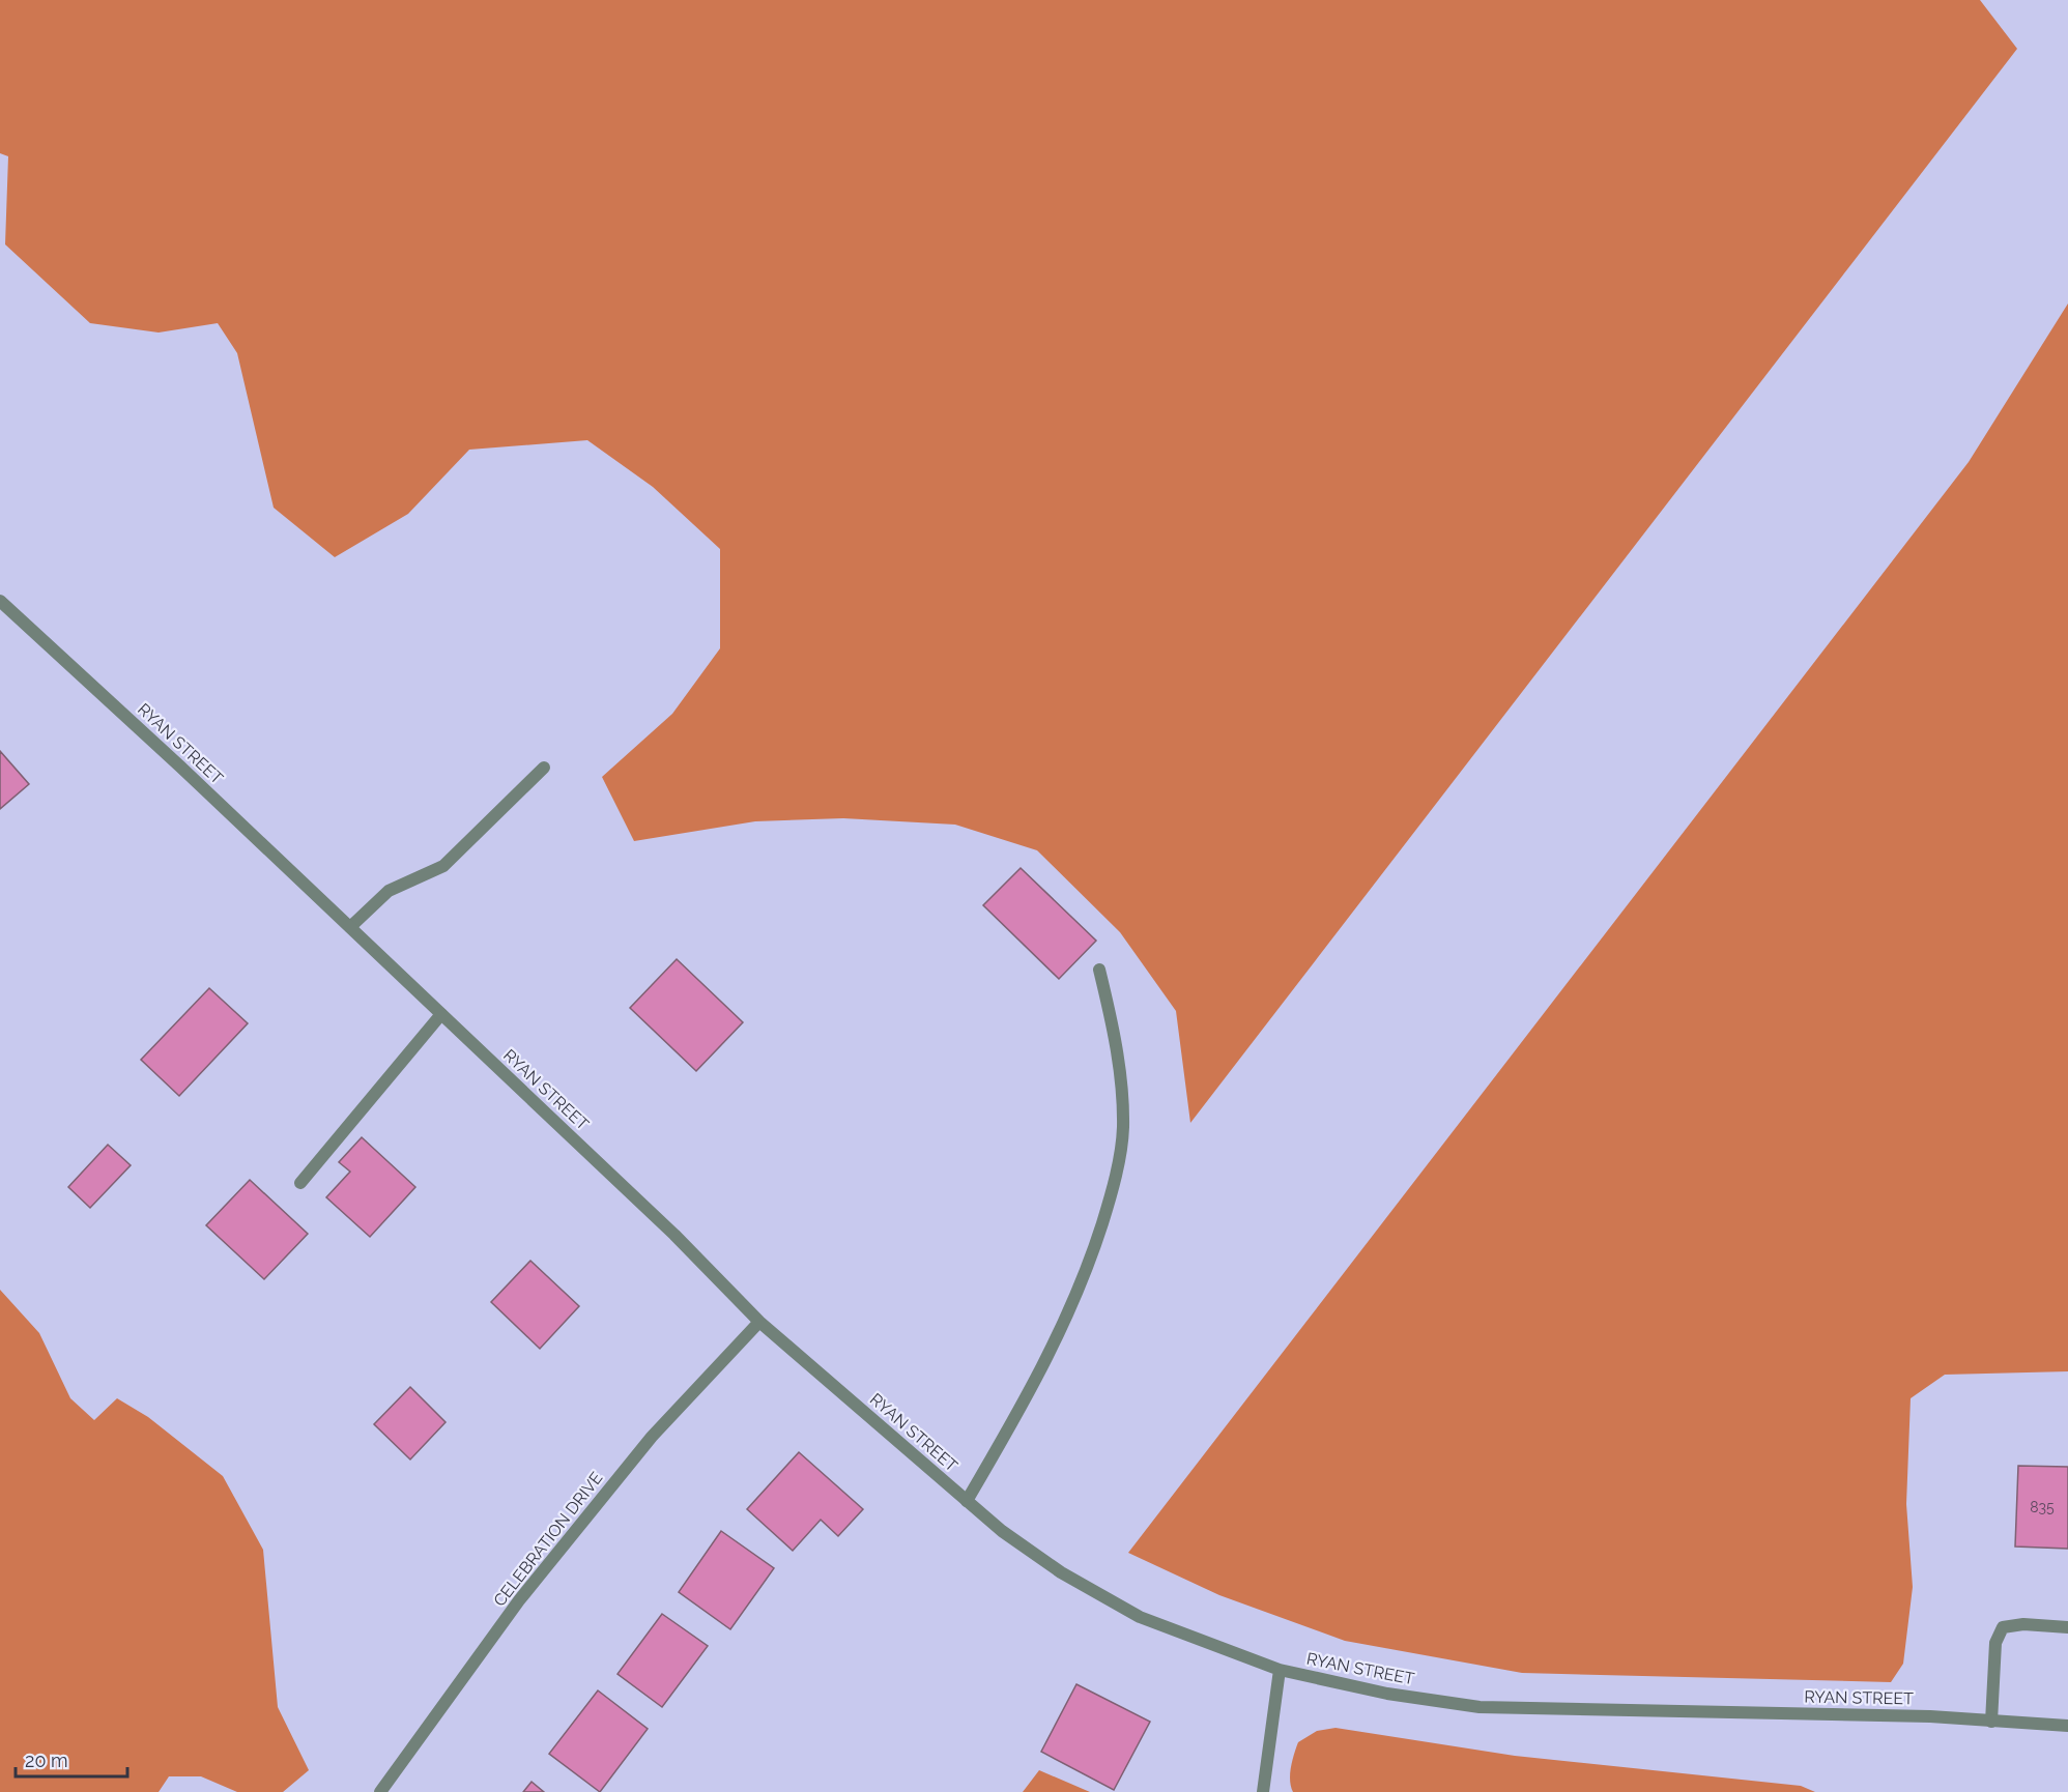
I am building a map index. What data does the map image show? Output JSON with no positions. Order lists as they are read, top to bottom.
{
  "streets": {
    "street": ["RYAN STREET", "CELEBRATION DRIVE"]
  },
  "crossings": [
    ["RYAN STREET", "CELEBRATION DRIVE"]
  ],
  "house_numbers": ["835"],
  "scale_bar": "20 m"
}
